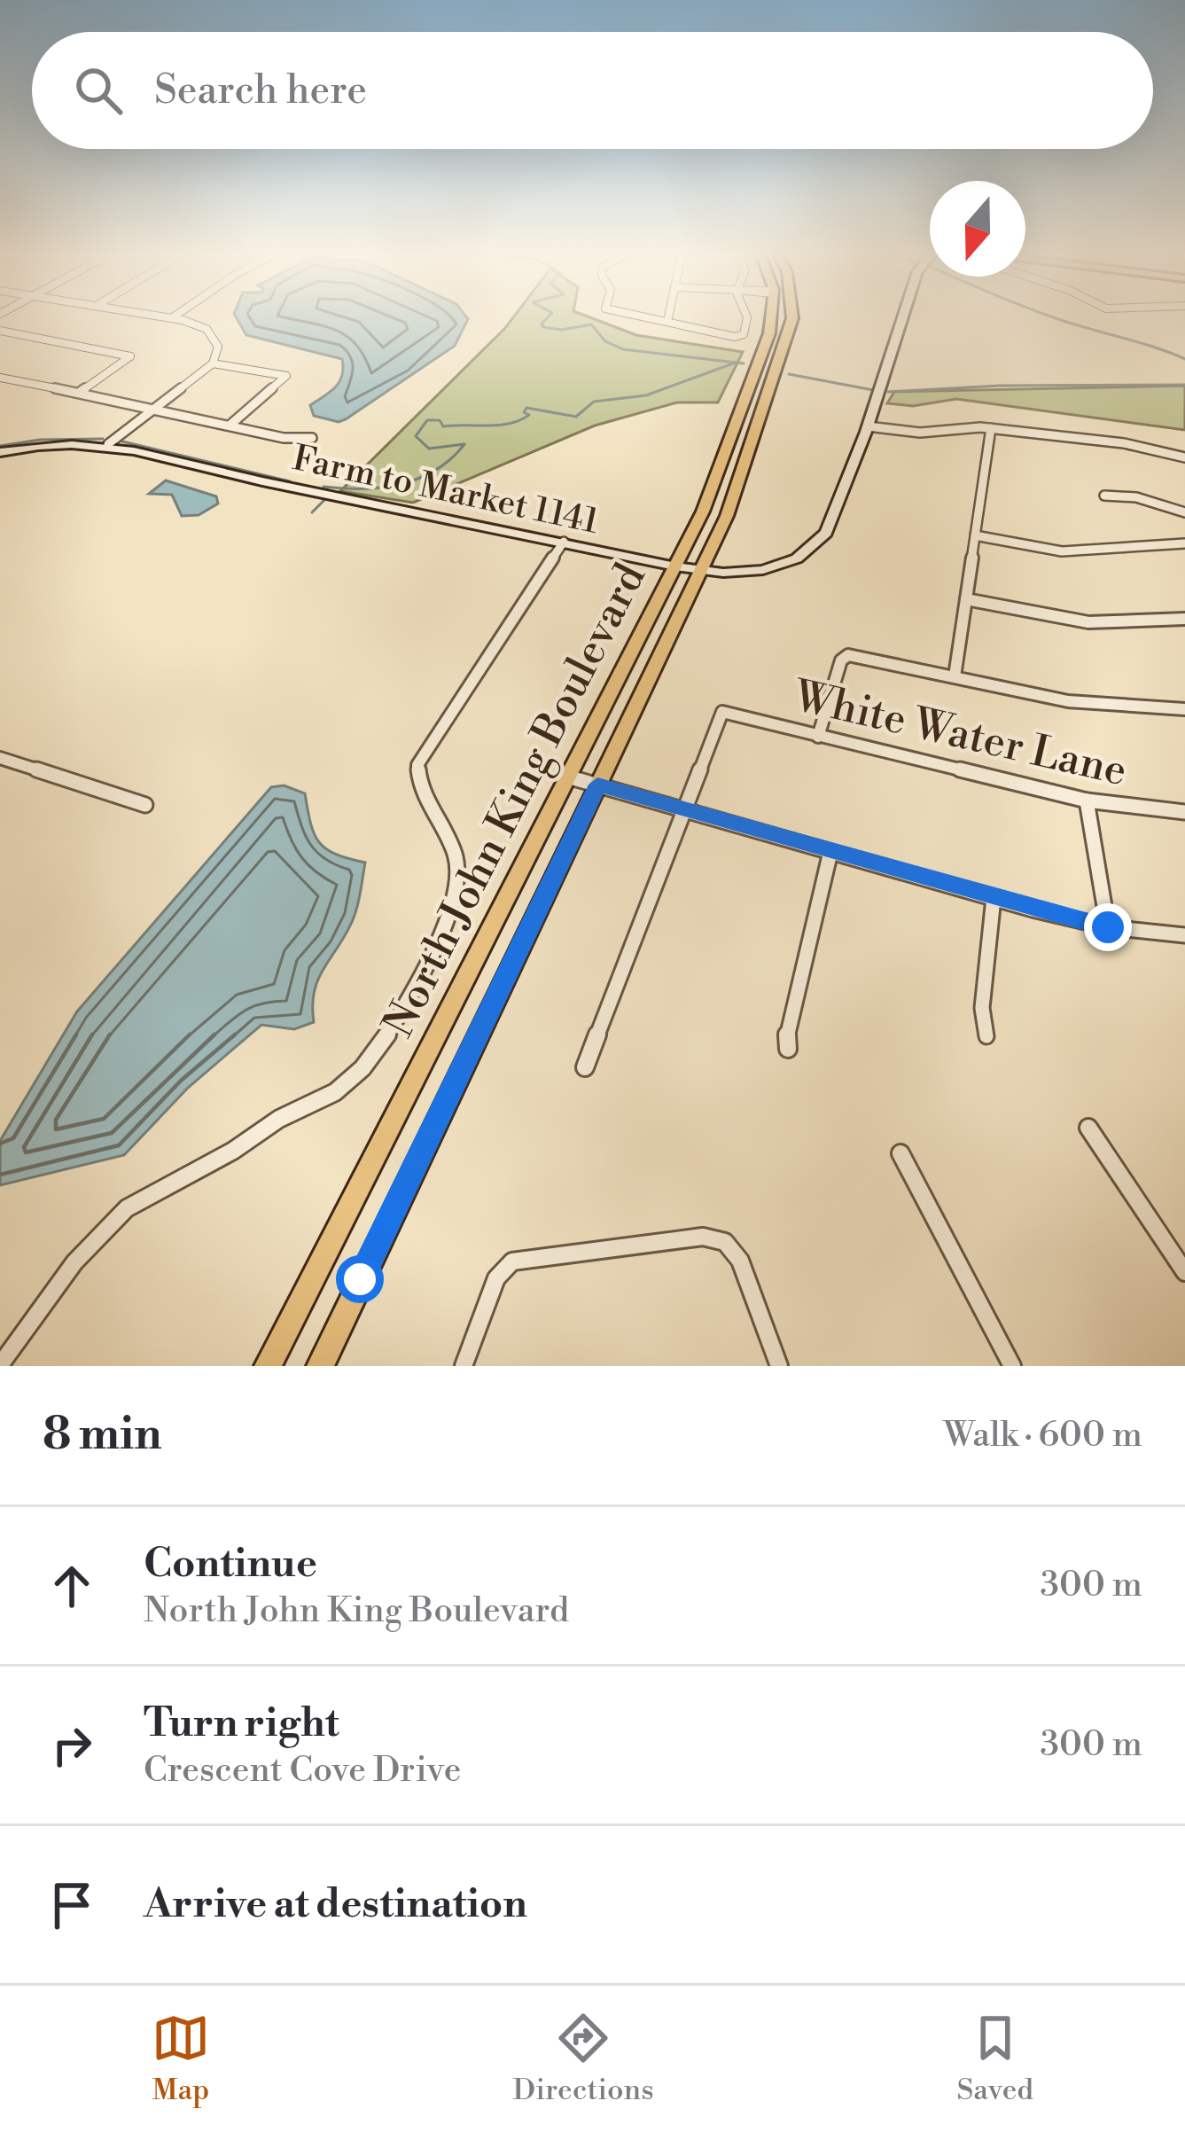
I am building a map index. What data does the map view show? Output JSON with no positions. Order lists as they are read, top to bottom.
{
  "streets": {
    "main road": ["North John King Boulevard"],
    "street": ["Farm to Market 1141", "White Water Lane"]
  },
  "crossings": [
    ["Farm to Market 1141", "North John King Boulevard"]
  ],
  "north": "bottom",
  "page": {
    "search": "Search here",
    "heading": ["8 min", "Walk · 600 m"],
    "list": [
      ["Continue", "North John King Boulevard", "300 m"],
      ["Turn right", "Crescent Cove Drive", "300 m"],
      "Arrive at destination"
    ],
    "nav": ["Map", "Directions", "Saved"]
  }
}
